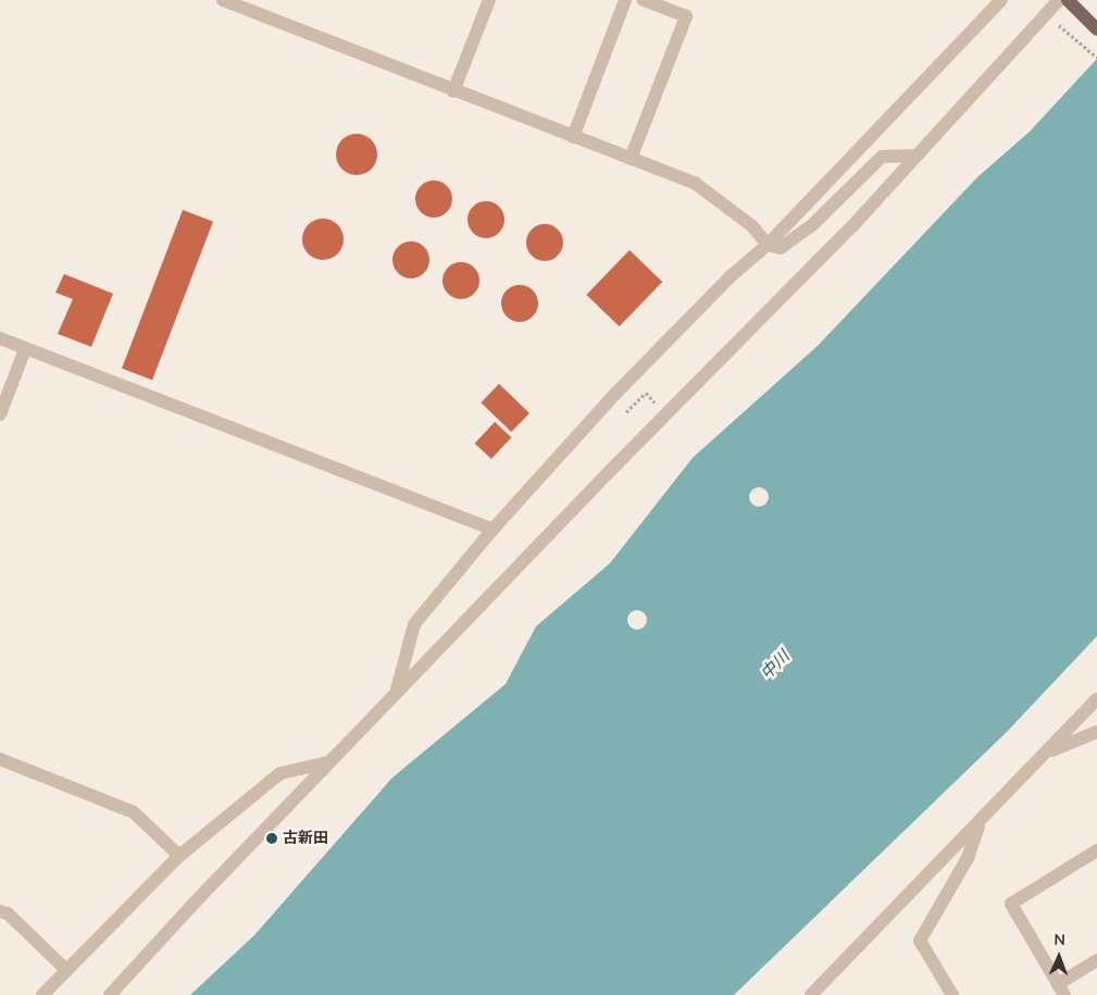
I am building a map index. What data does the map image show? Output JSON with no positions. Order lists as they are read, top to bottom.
{
  "water": ["中川"],
  "places": ["古新田"],
  "north": "top"
}
